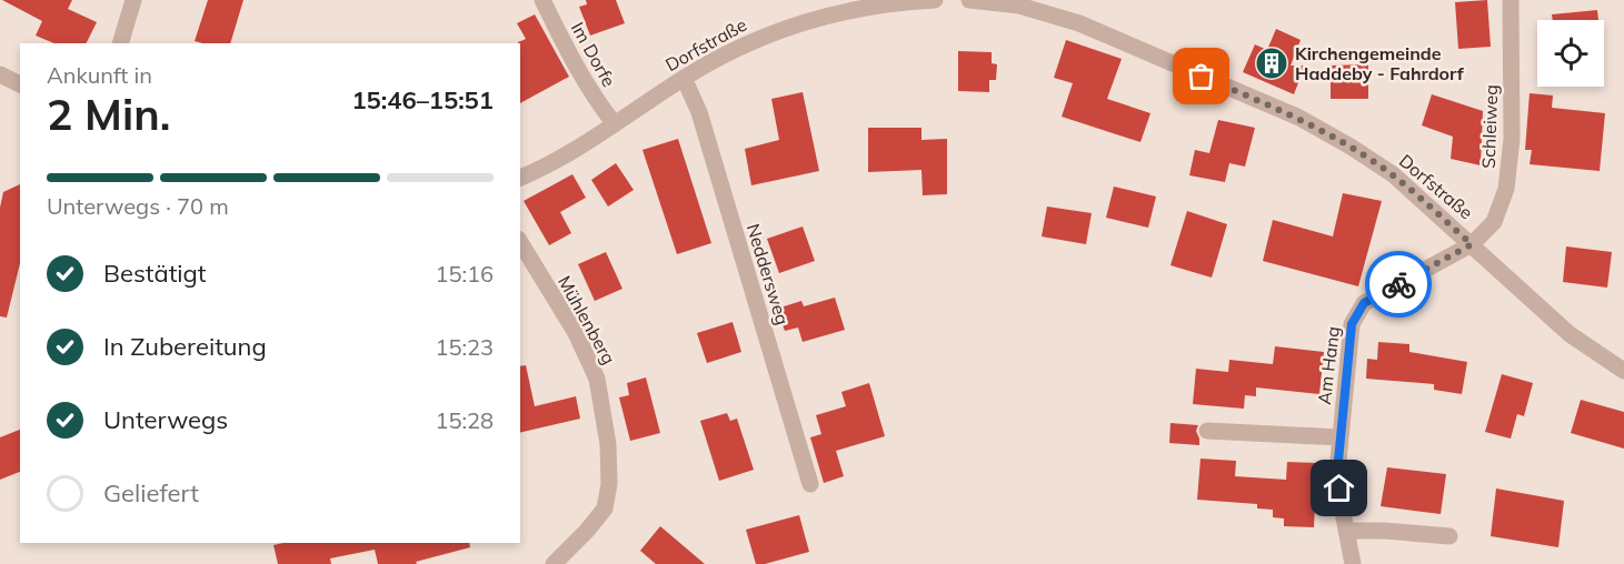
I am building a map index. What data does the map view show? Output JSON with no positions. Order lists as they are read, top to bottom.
{
  "streets": {
    "street": [
      "Dorfstraße",
      "Im Dorfe",
      "Schleiweg",
      "Neddersweg",
      "Mühlenberg",
      "Am Hang"
    ]
  },
  "crossings": [
    ["Dorfstraße", "Im Dorfe"],
    ["Dorfstraße", "Schleiweg"],
    ["Dorfstraße", "Neddersweg"],
    ["Dorfstraße", "Am Hang"],
    ["Schleiweg", "Am Hang"]
  ],
  "places": {
    "building": ["Kirchengemeinde Haddeby - Fahrdorf"]
  },
  "page": {
    "heading": ["2 Min.", "Ankunft in", "15:46–15:51"],
    "bar": "Unterwegs · 70 m",
    "list": [
      ["Bestätigt", "15:16"],
      ["In Zubereitung", "15:23"],
      ["Unterwegs", "15:28"],
      "Geliefert"
    ]
  }
}
